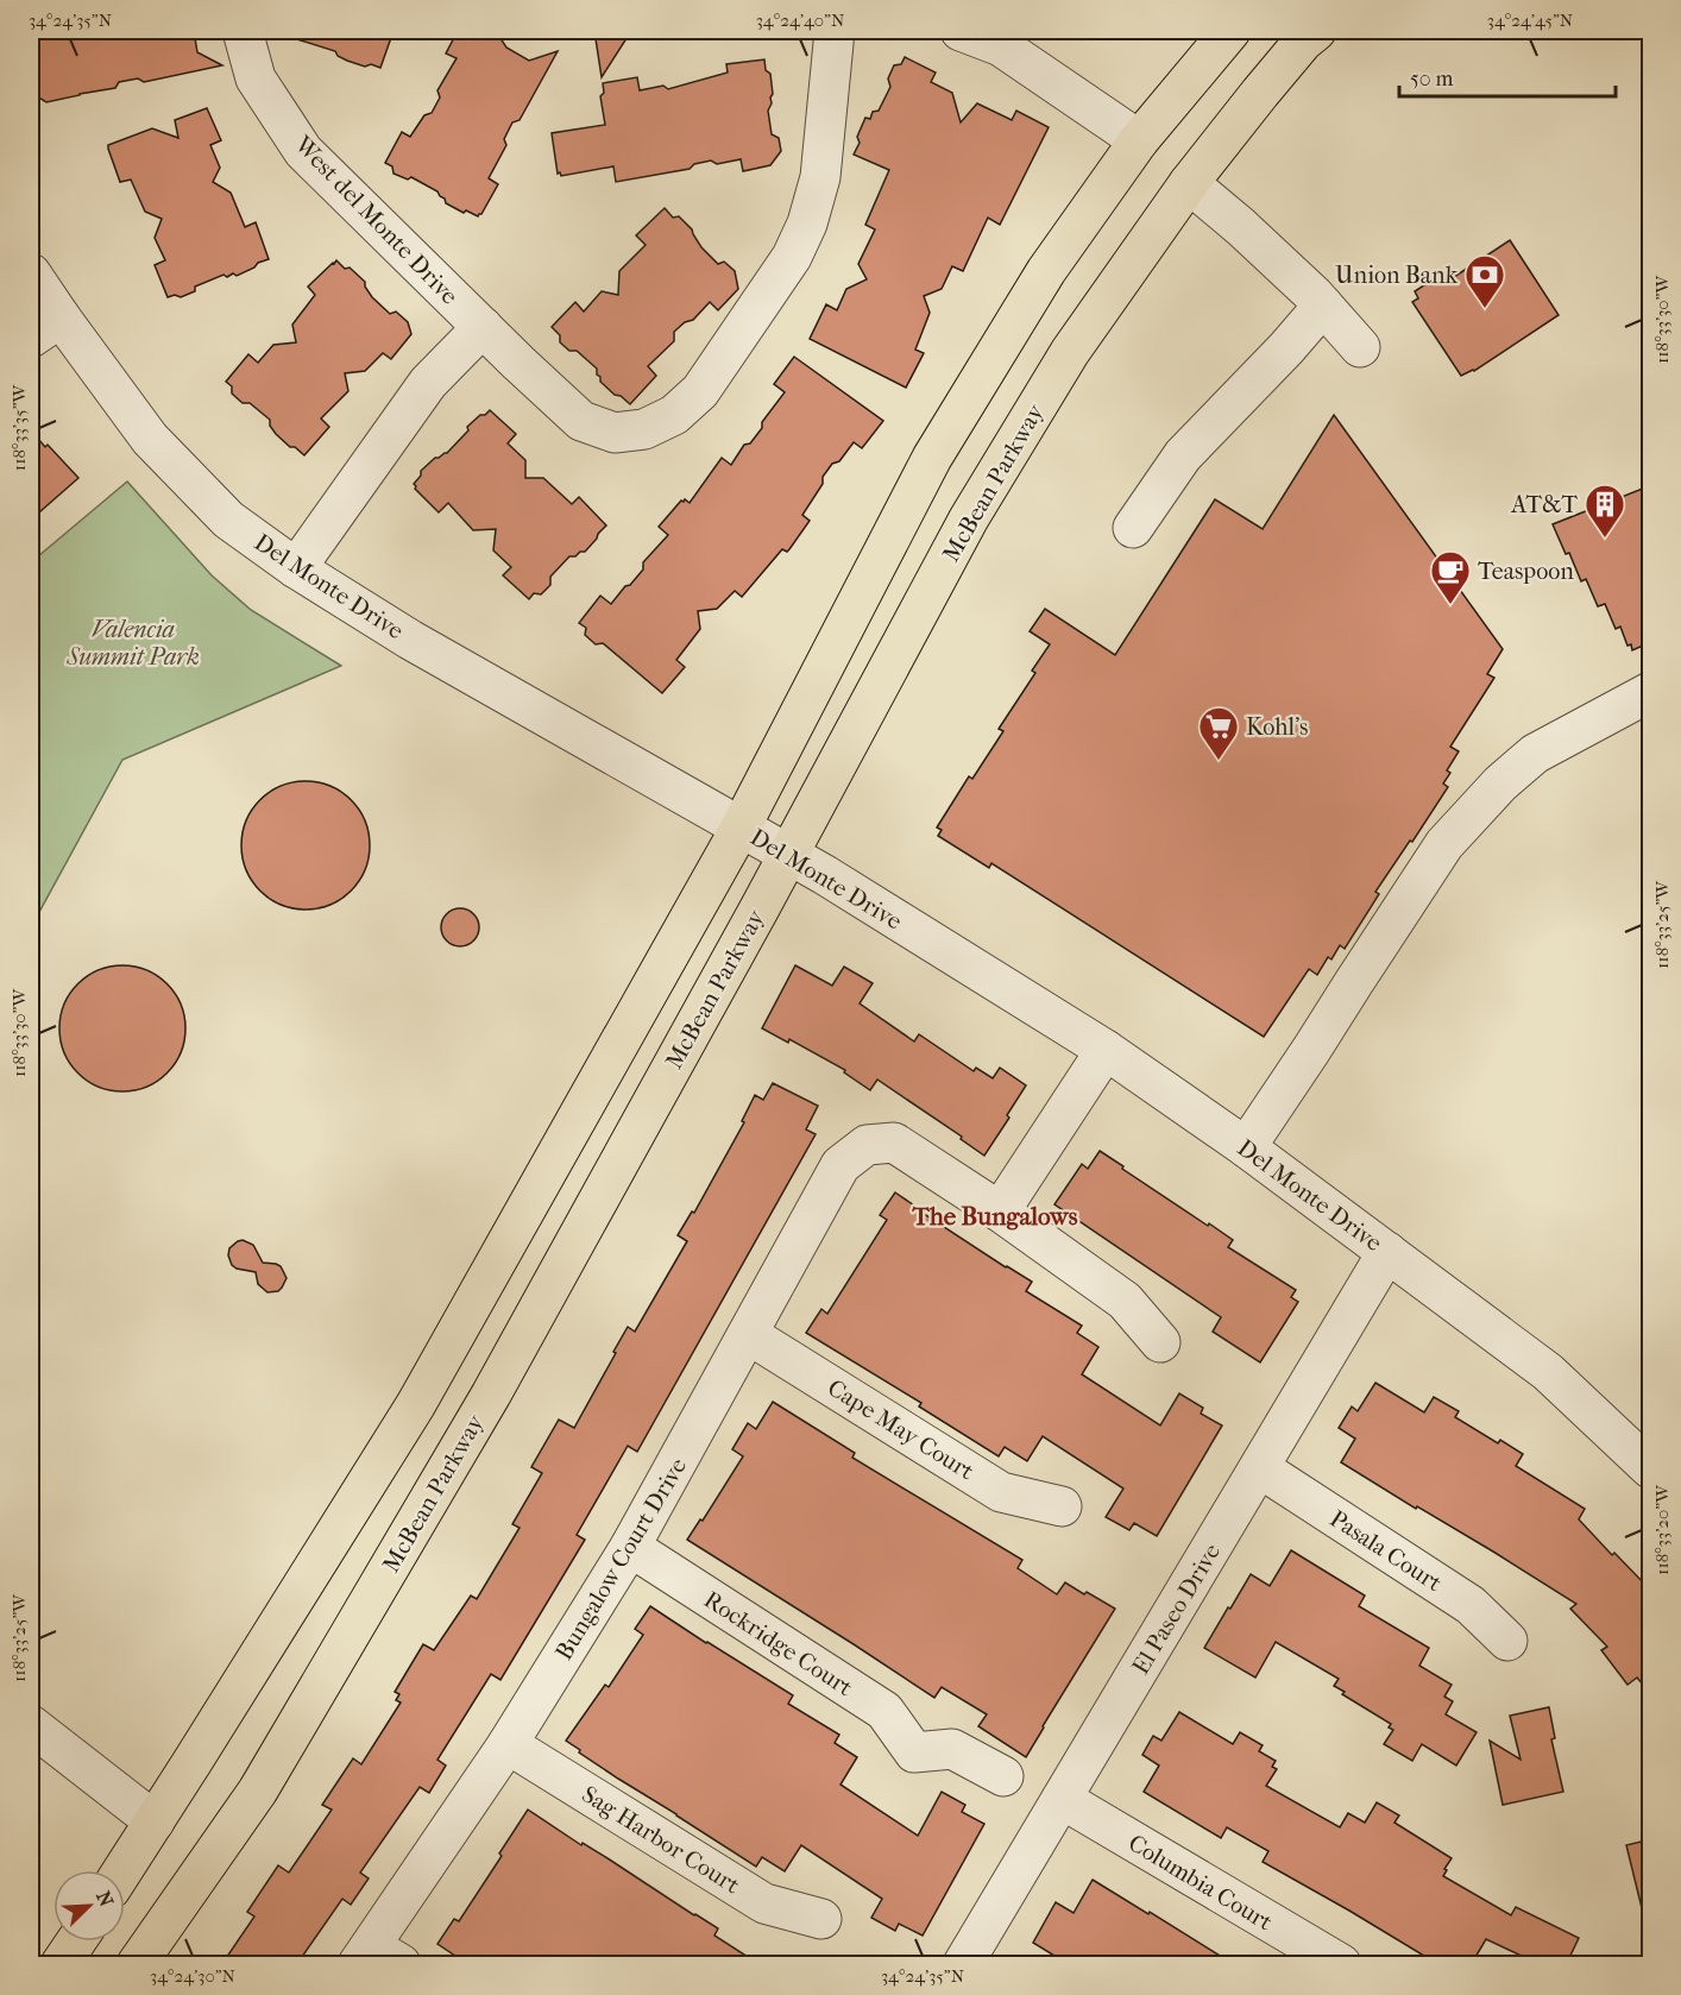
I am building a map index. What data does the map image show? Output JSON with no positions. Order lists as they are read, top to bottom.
{
  "streets": {
    "main road": ["McBean Parkway"],
    "street": [
      "West del Monte Drive",
      "Del Monte Drive",
      "Cape May Court",
      "Pasala Court",
      "Bungalow Court Drive",
      "El Paseo Drive",
      "Rockridge Court",
      "Sag Harbor Court",
      "Columbia Court"
    ]
  },
  "crossings": [
    ["McBean Parkway", "Del Monte Drive"],
    ["Del Monte Drive", "El Paseo Drive"],
    ["Cape May Court", "Bungalow Court Drive"],
    ["Pasala Court", "El Paseo Drive"],
    ["Bungalow Court Drive", "Rockridge Court"],
    ["Bungalow Court Drive", "Sag Harbor Court"],
    ["El Paseo Drive", "Columbia Court"]
  ],
  "districts": ["The Bungalows"],
  "parks": ["Valencia Summit Park"],
  "places": {
    "bank": ["Union Bank"],
    "building": ["AT&T"],
    "cafe": ["Teaspoon"],
    "supermarket": ["Kohl's"]
  },
  "scale_bar": "50 m",
  "north": "top right",
  "coordinates": [
    "34°24'35\"N",
    "34°24'40\"N",
    "34°24'45\"N",
    "118°33'30\"W",
    "118°33'35\"W",
    "118°33'25\"W",
    "118°33'20\"W",
    "34°24'30\"N"
  ]
}
